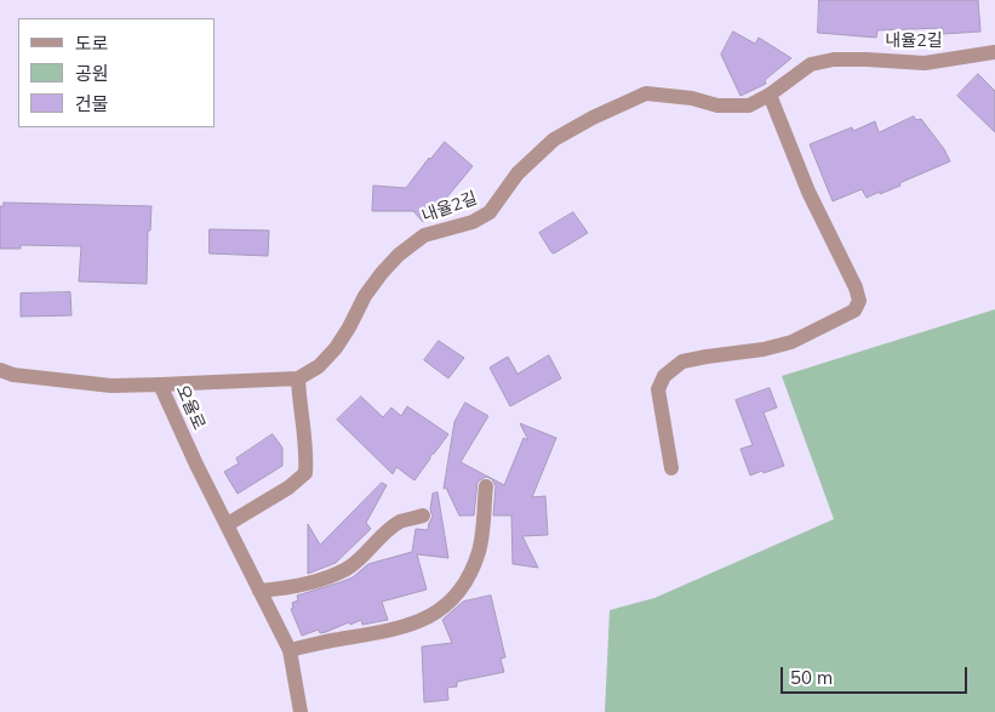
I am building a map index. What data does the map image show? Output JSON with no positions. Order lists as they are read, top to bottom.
{
  "streets": {
    "street": ["내율2길", "오율로"]
  },
  "legend": ["도로", "공원", "건물"],
  "scale_bar": "50 m"
}
